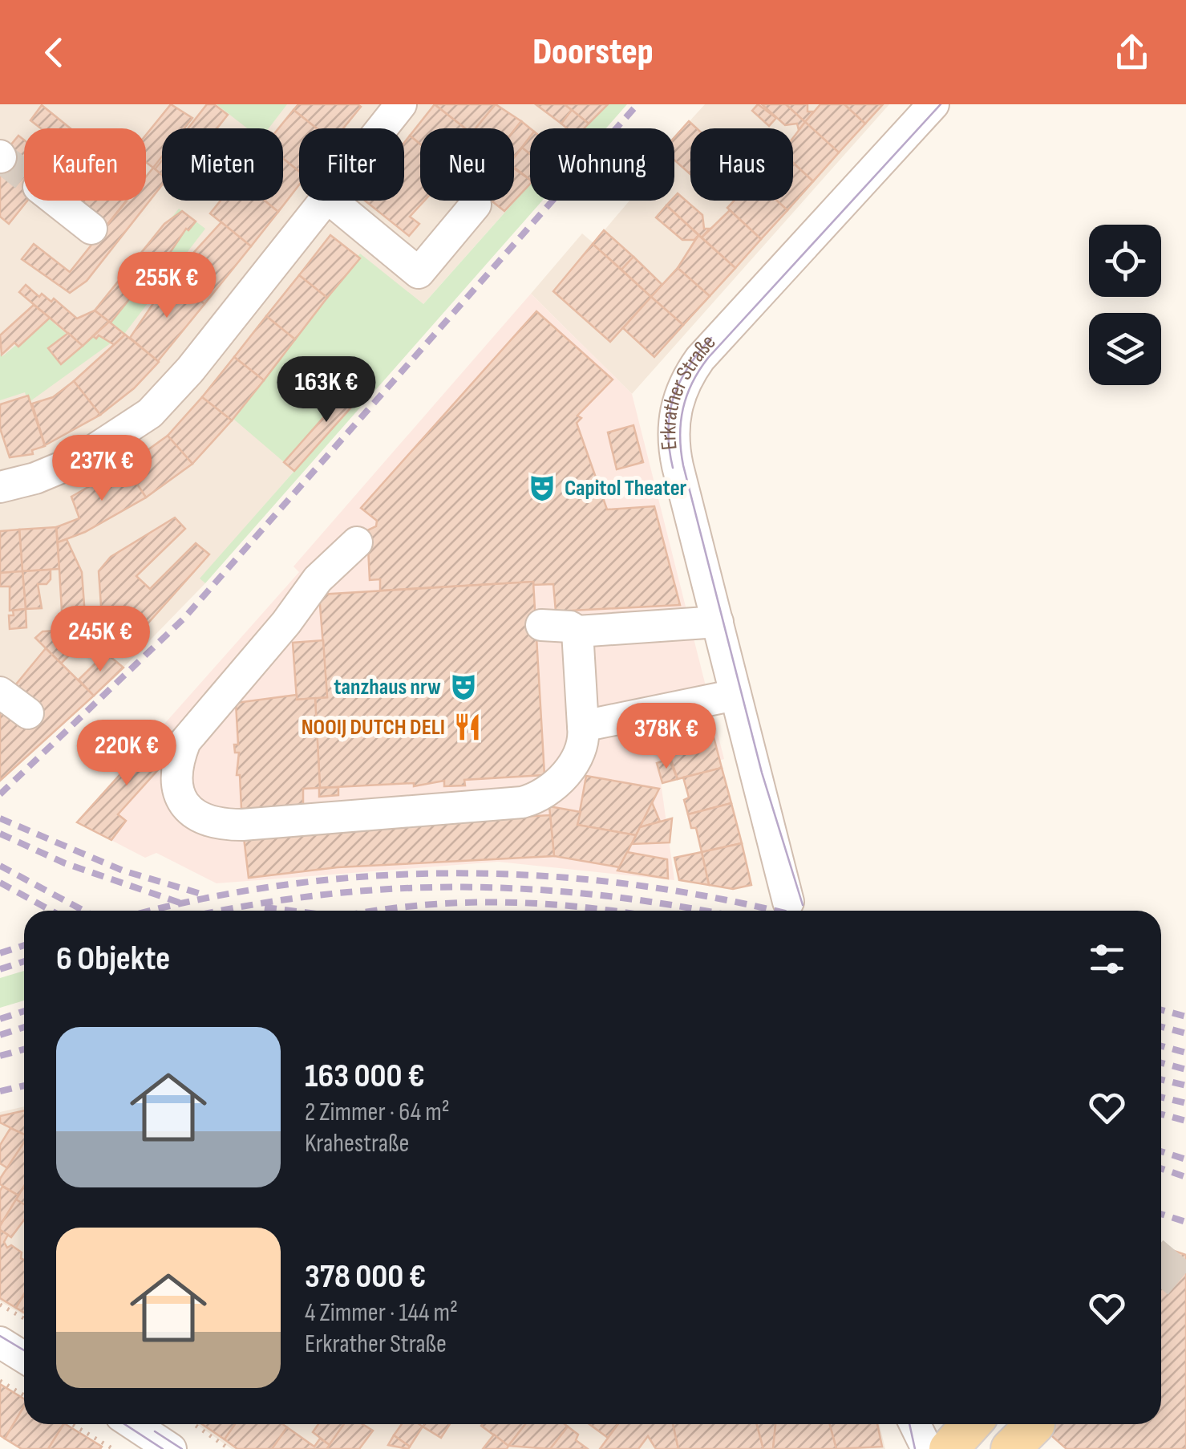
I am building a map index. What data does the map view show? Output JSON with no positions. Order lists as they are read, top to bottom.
{
  "streets": {
    "street": ["Erkrather Straße"]
  },
  "places": {
    "theatre": ["Capitol Theater", "tanzhaus nrw"],
    "restaurant": ["NOOIJ DUTCH DELI"]
  },
  "page": {
    "header": "Doorstep",
    "chip": [
      "Kaufen",
      "Mieten",
      "Filter",
      "Neu",
      "Wohnung",
      "Haus"
    ],
    "price": [
      "255K €",
      "163K €",
      "237K €",
      "245K €",
      "378K €",
      "220K €"
    ],
    "heading": "6 Objekte",
    "list": [
      {
        "name": "163 000 €",
        "note": "2 Zimmer · 64 m² · Krahestraße"
      },
      {
        "name": "378 000 €",
        "note": "4 Zimmer · 144 m² · Erkrather Straße"
      }
    ]
  }
}
